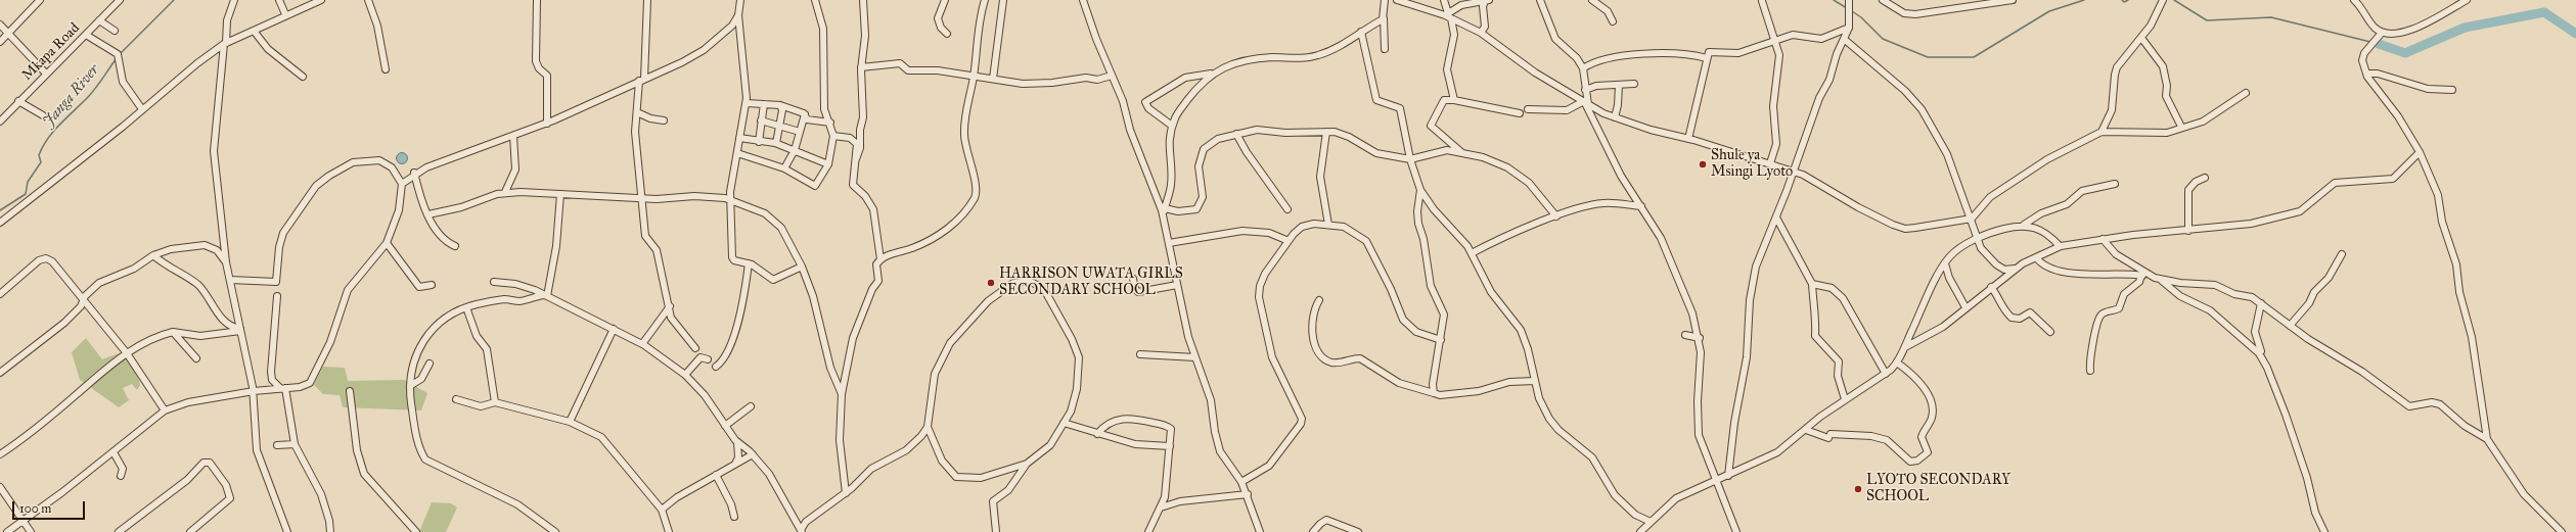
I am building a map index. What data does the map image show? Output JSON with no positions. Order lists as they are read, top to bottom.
{
  "streets": {
    "street": ["Mkapa Road"]
  },
  "water": ["Janga River"],
  "places": ["Shule ya Msingi Lyoto", "HARRISON UWATA GIRLS SECONDARY SCHOOL", "LYOTO SECONDARY SCHOOL"],
  "scale_bar": "100 m"
}
